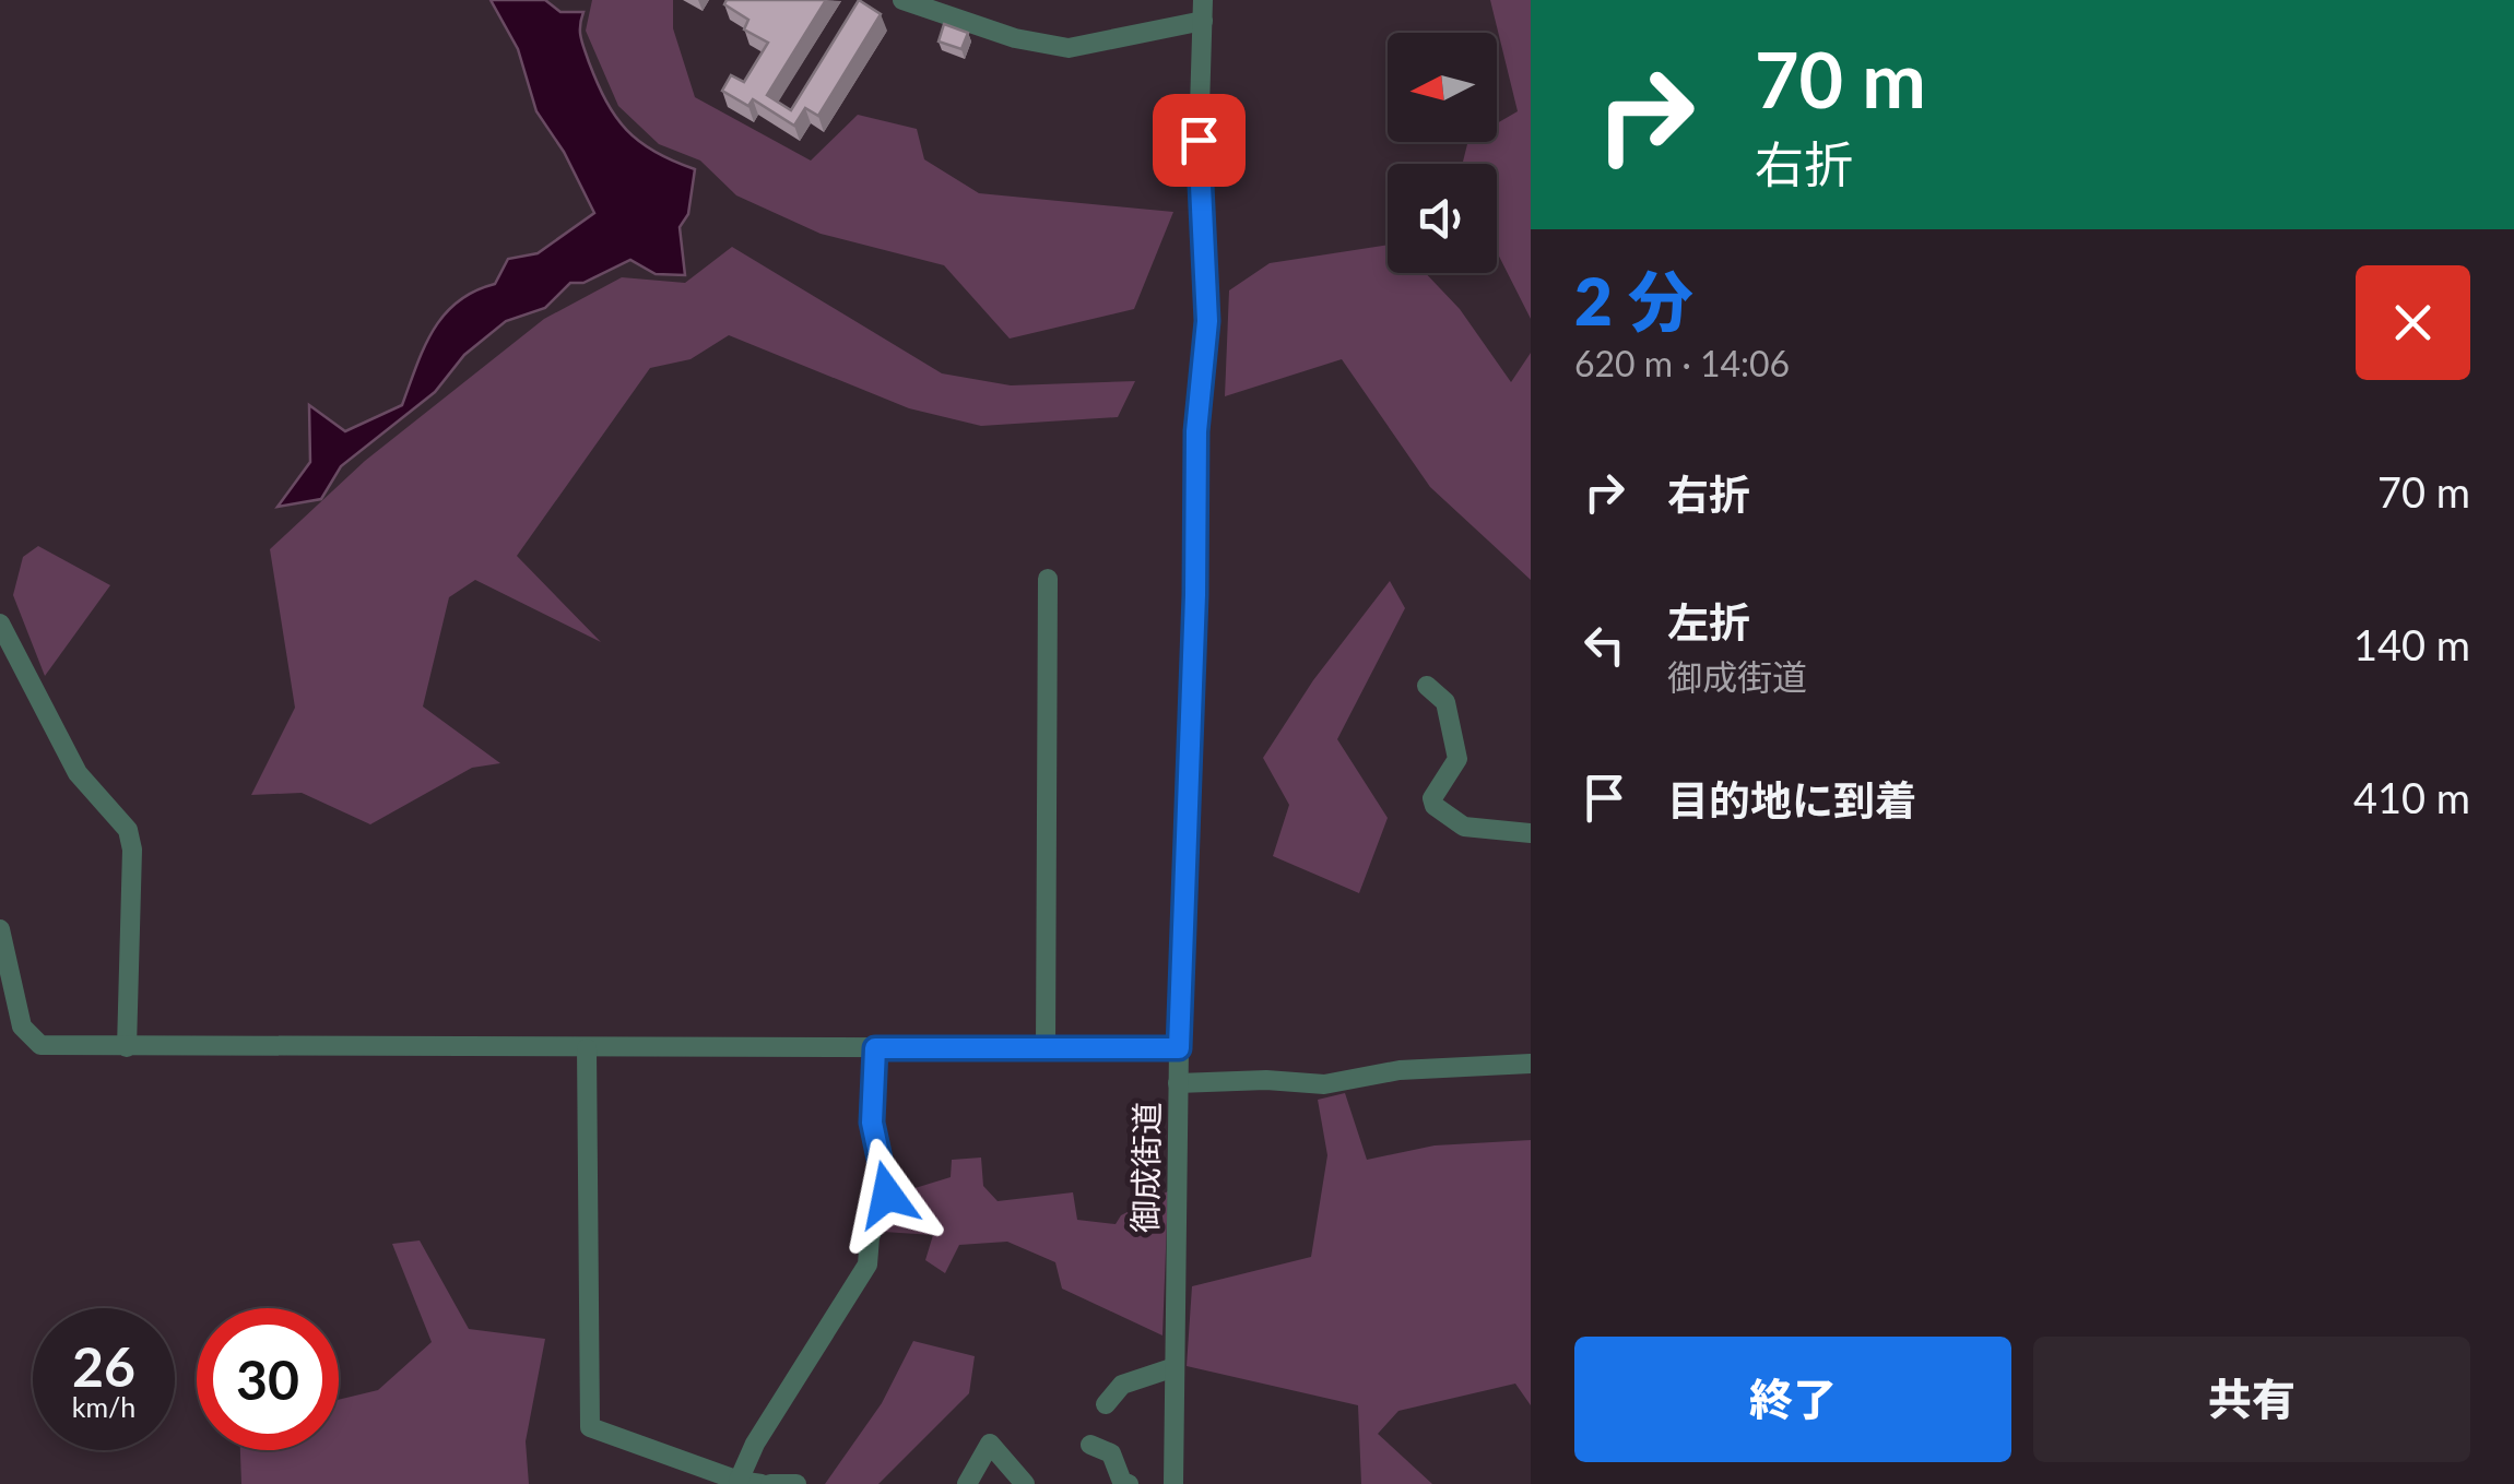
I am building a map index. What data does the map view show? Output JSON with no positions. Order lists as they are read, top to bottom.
{
  "streets": {
    "street": ["御成街道"]
  },
  "north": "left",
  "page": {
    "turn": ["70 m", "右折"],
    "heading": ["2 分", "620 m · 14:06"],
    "list": [
      {
        "name": "右折",
        "value": "70 m"
      },
      {
        "name": "左折",
        "note": "御成街道",
        "value": "140 m"
      },
      {
        "name": "目的地に到着",
        "value": "410 m"
      }
    ],
    "speed": "26 km/h",
    "limit": "30",
    "buttons": ["終了", "共有"]
  }
}
